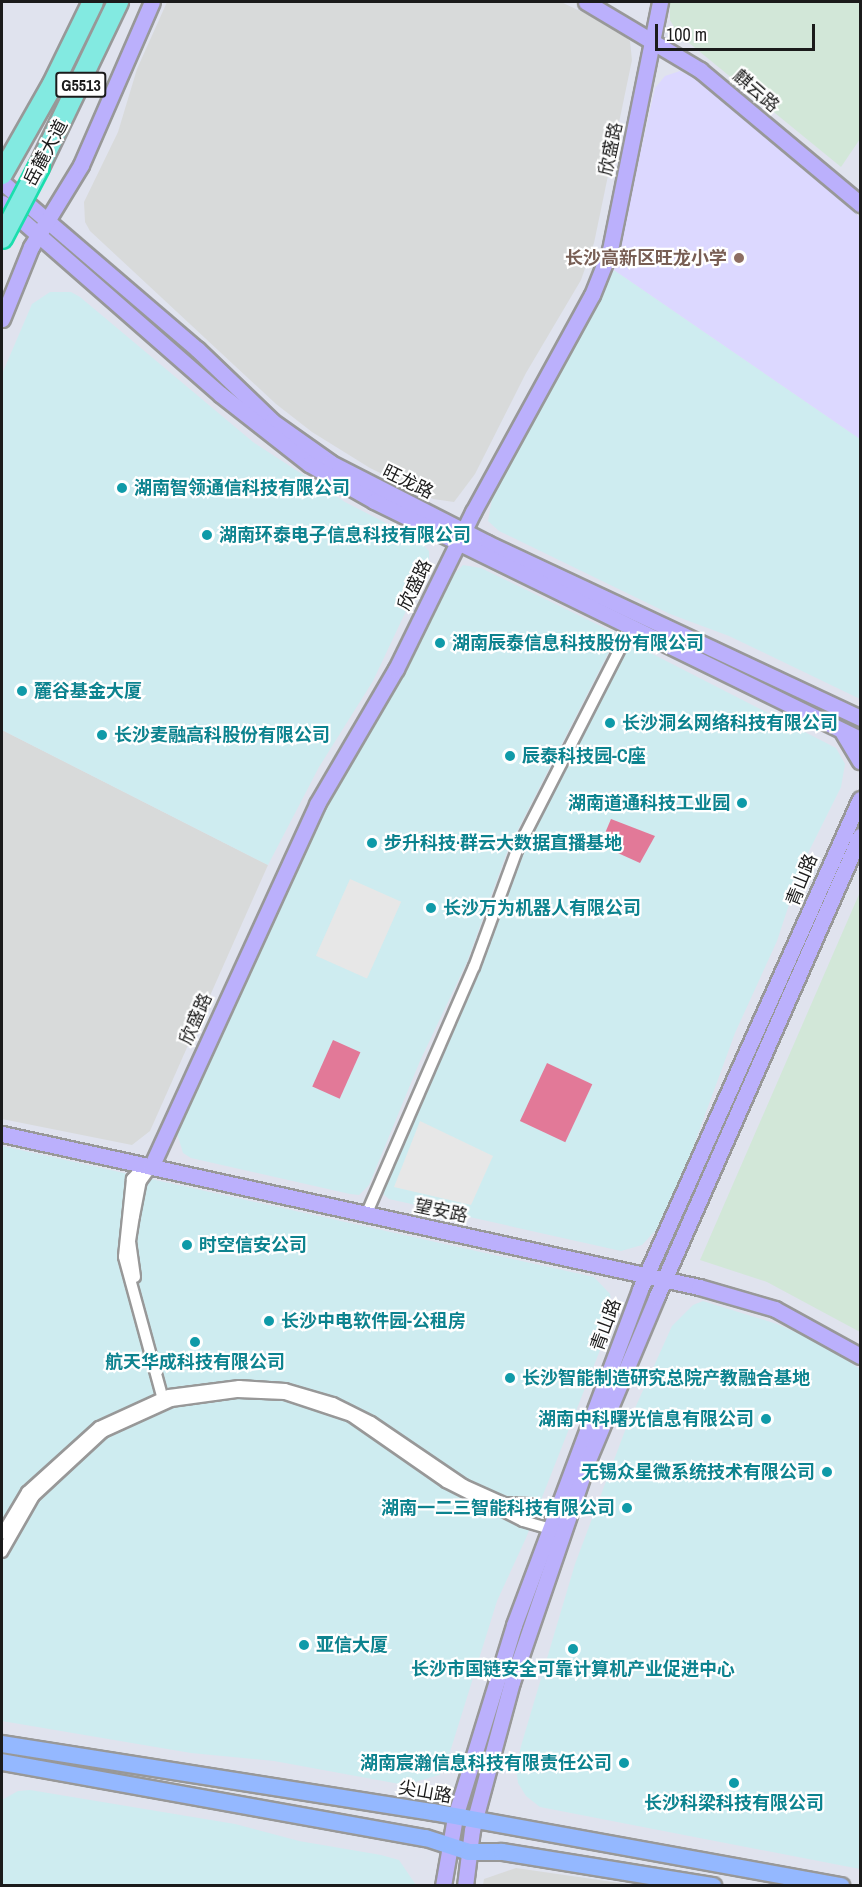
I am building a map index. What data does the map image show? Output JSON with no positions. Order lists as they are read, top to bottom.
{
  "streets": {
    "highway": ["G5513", "岳麓大道"],
    "main road": [
      "麒云路",
      "欣盛路",
      "旺龙路",
      "青山路",
      "望安路",
      "尖山路"
    ]
  },
  "crossings": [
    ["麒云路", "欣盛路"],
    ["欣盛路", "旺龙路"],
    ["欣盛路", "望安路"],
    ["青山路", "望安路"],
    ["青山路", "尖山路"]
  ],
  "places": [
    "长沙高新区旺龙小学",
    "湖南智领通信科技有限公司",
    "湖南环泰电子信息科技有限公司",
    "湖南辰泰信息科技股份有限公司",
    "麓谷基金大厦",
    "长沙洞幺网络科技有限公司",
    "长沙麦融高科股份有限公司",
    "辰泰科技园-C座",
    "湖南道通科技工业园",
    "步升科技·群云大数据直播基地",
    "长沙万为机器人有限公司",
    "时空信安公司",
    "长沙中电软件园-公租房",
    "航天华成科技有限公司",
    "长沙智能制造研究总院产教融合基地",
    "湖南中科曙光信息有限公司",
    "无锡众星微系统技术有限公司",
    "湖南一二三智能科技有限公司",
    "亚信大厦",
    "长沙市国链安全可靠计算机产业促进中心",
    "湖南宸瀚信息科技有限责任公司",
    "长沙科梁科技有限公司"
  ],
  "scale_bar": "100 m"
}
